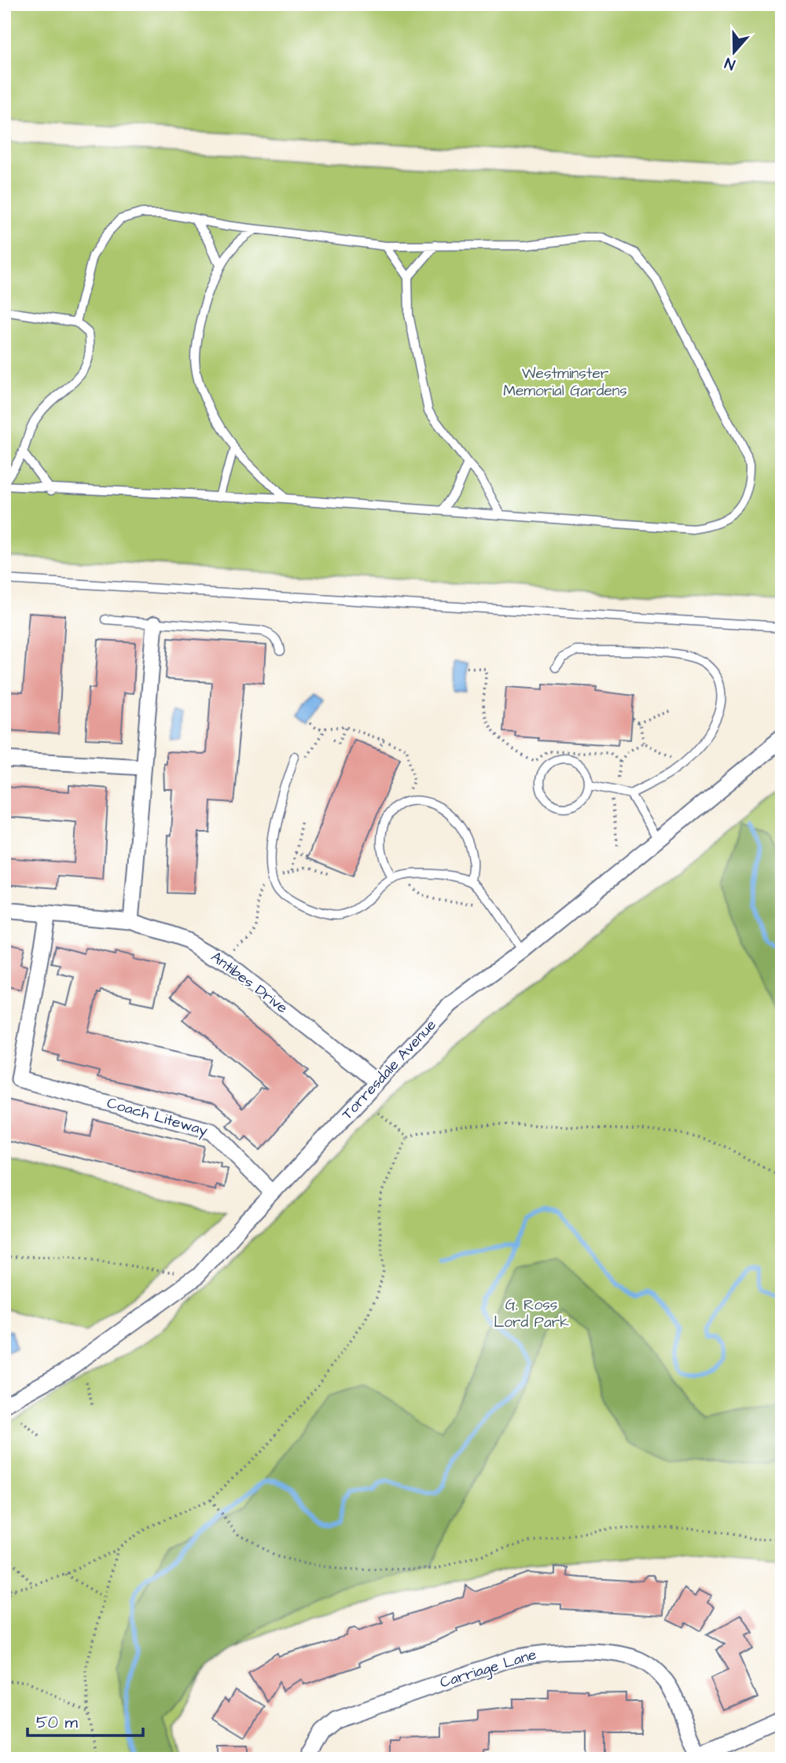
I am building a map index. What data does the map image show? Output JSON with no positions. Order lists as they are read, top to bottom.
{
  "streets": {
    "street": [
      "Antibes Drive",
      "Torresdale Avenue",
      "Coach Liteway",
      "Carriage Lane"
    ]
  },
  "crossings": [
    ["Antibes Drive", "Torresdale Avenue"],
    ["Antibes Drive", "Coach Liteway"],
    ["Torresdale Avenue", "Coach Liteway"]
  ],
  "parks": ["Westminster Memorial Gardens", "G. Ross Lord Park"],
  "scale_bar": "50 m",
  "north": "bottom"
}
